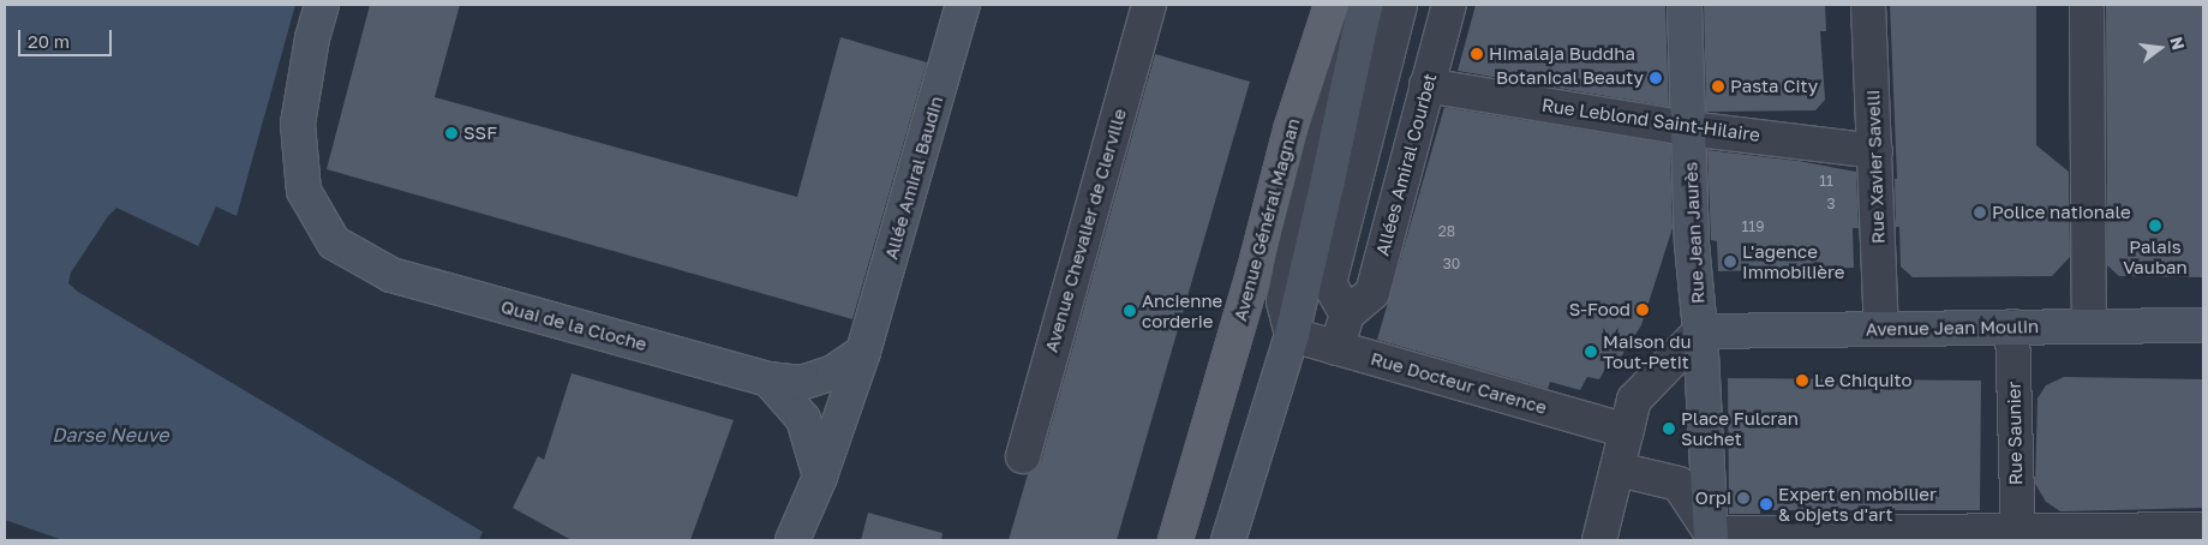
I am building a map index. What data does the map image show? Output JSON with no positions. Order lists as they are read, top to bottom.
{
  "streets": {
    "main road": ["Avenue Général Magnan"],
    "street": [
      "Rue Leblond Saint-Hilaire",
      "Allées Amiral Courbet",
      "Rue Xavier Savelli",
      "Allée Amiral Baudin",
      "Avenue Chevalier de Clerville",
      "Rue Jean Jaurès",
      "Quai de la Cloche",
      "Avenue Jean Moulin",
      "Rue Docteur Carence",
      "Rue Saunier"
    ]
  },
  "crossings": [
    ["Rue Leblond Saint-Hilaire", "Allées Amiral Courbet"],
    ["Rue Leblond Saint-Hilaire", "Rue Xavier Savelli"],
    ["Rue Leblond Saint-Hilaire", "Rue Jean Jaurès"],
    ["Allées Amiral Courbet", "Rue Docteur Carence"],
    ["Rue Xavier Savelli", "Avenue Jean Moulin"],
    ["Allée Amiral Baudin", "Quai de la Cloche"],
    ["Avenue Général Magnan", "Rue Docteur Carence"],
    ["Rue Jean Jaurès", "Avenue Jean Moulin"],
    ["Avenue Jean Moulin", "Rue Saunier"]
  ],
  "water": ["Darse Neuve"],
  "places": [
    "Himalaja Buddha",
    "Botanical Beauty",
    "Pasta City",
    "SSF",
    "Police nationale",
    "Palais Vauban",
    "L'agence Immobilière",
    "S-Food",
    "Ancienne corderie",
    "Maison du Tout-Petit",
    "Le Chiquito",
    "Place Fulcran Suchet",
    "Orpi",
    "Expert en mobilier & objets d'art"
  ],
  "house_numbers": [
    "11",
    "3",
    "119",
    "28",
    "30"
  ],
  "scale_bar": "20 m",
  "north": "right"
}
